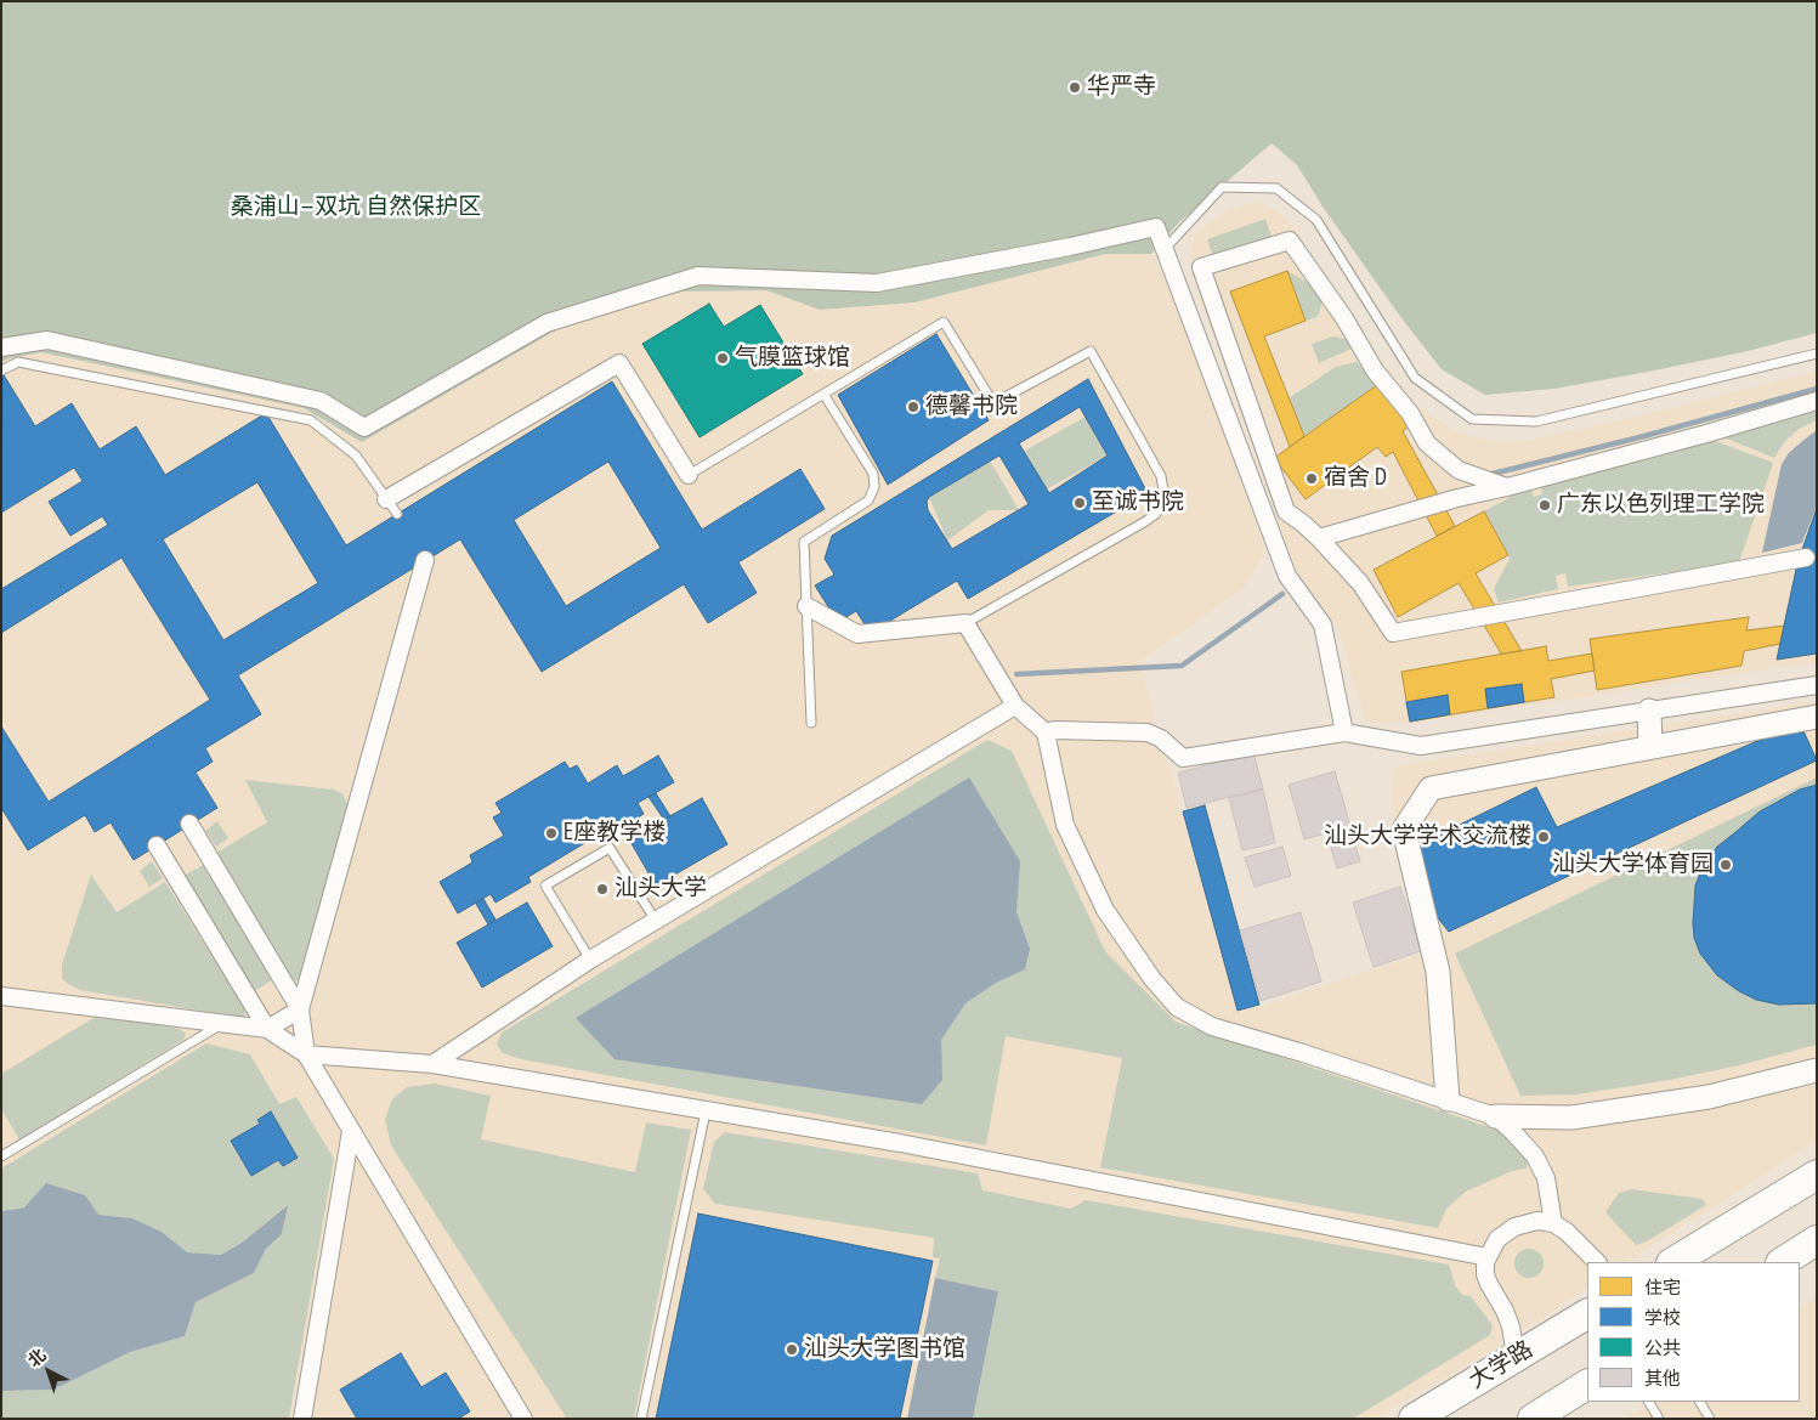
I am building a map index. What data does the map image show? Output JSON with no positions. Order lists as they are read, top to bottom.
{
  "streets": {
    "highway": ["大学路"]
  },
  "parks": ["桑浦山—双坑 自然保护区"],
  "places": [
    "华严寺",
    "气膜篮球馆",
    "德馨书院",
    "宿舍 D",
    "至诚书院",
    "广东以色列理工学院",
    "E座教学楼",
    "汕头大学学术交流楼",
    "汕头大学体育园",
    "汕头大学",
    "汕头大学图书馆"
  ],
  "legend": [
    "住宅",
    "学校",
    "公共",
    "其他"
  ],
  "north": "top left"
}
